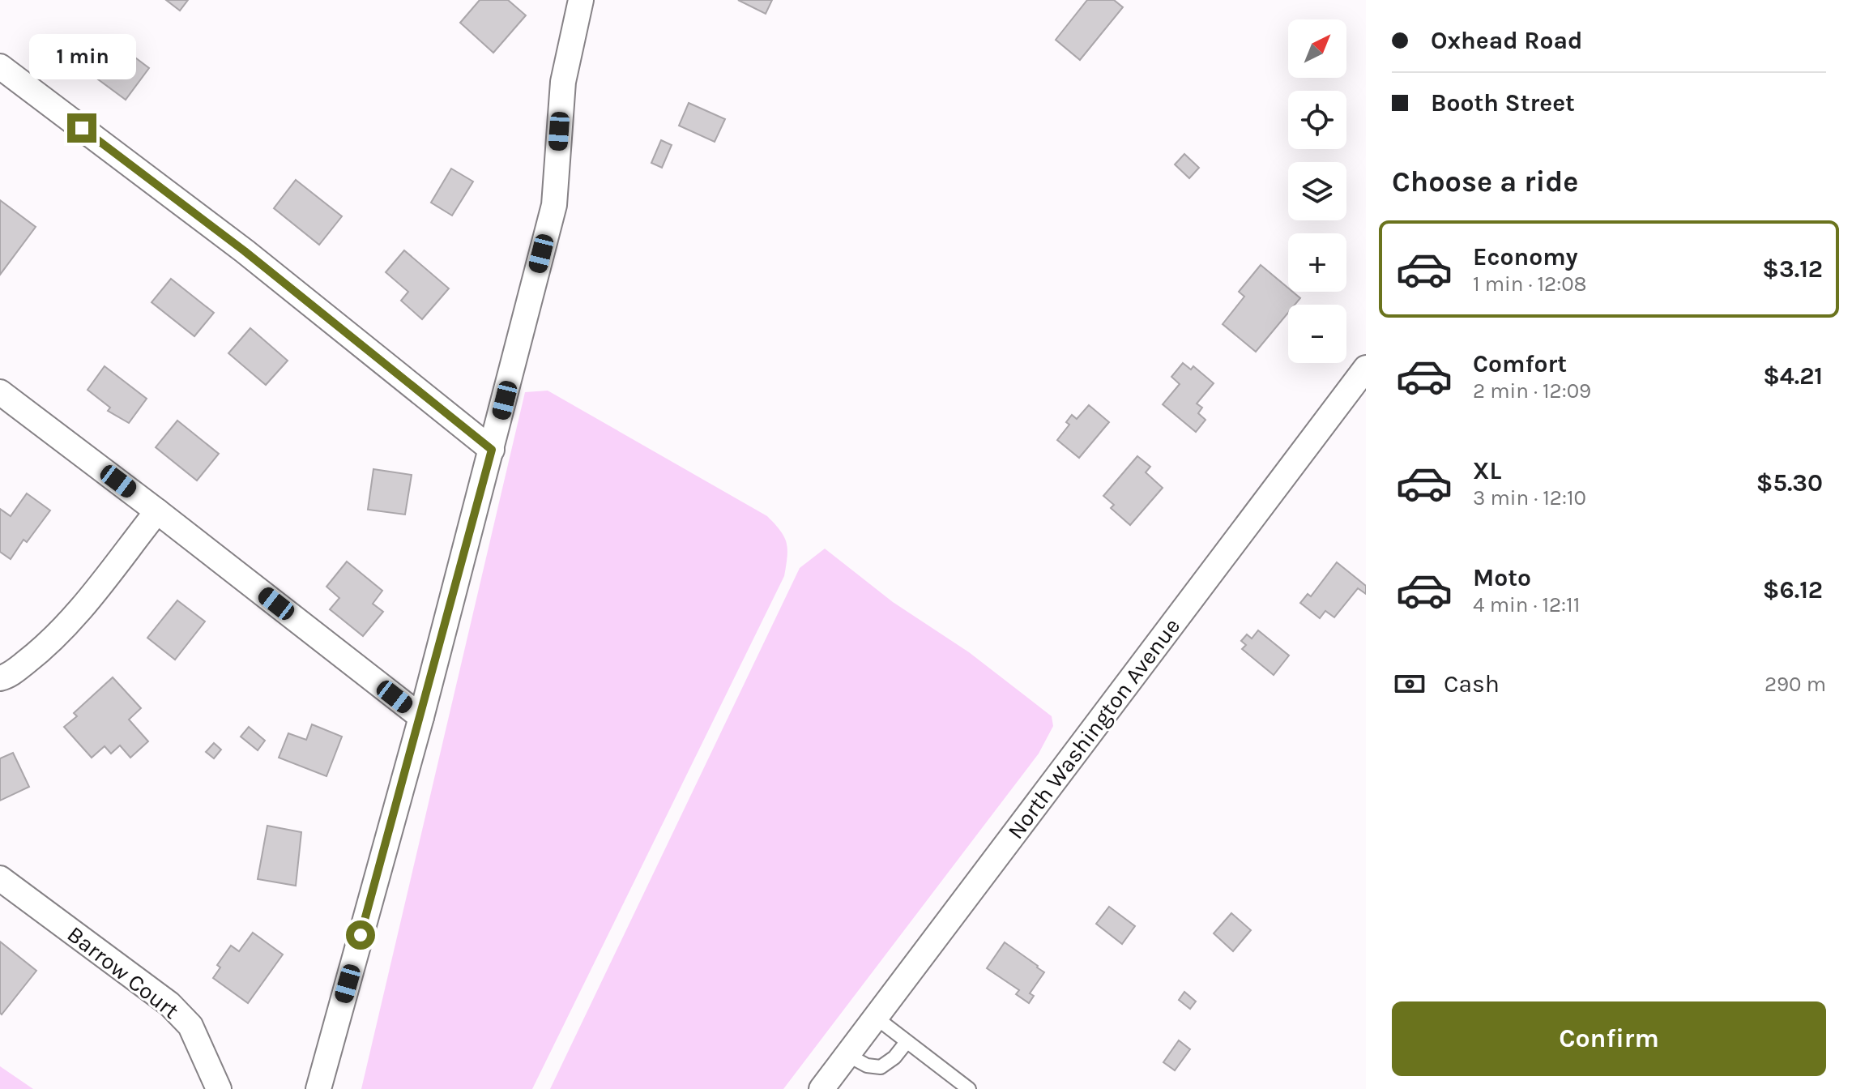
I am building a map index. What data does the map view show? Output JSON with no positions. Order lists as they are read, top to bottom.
{
  "streets": {
    "street": ["North Washington Avenue", "Barrow Court"]
  },
  "north": "top right",
  "page": {
    "banner": ["Oxhead Road", "Booth Street"],
    "map_buttons": ["+", "−"],
    "bubble": "1 min",
    "heading": "Choose a ride",
    "list": [
      {
        "name": "Economy",
        "note": "1 min · 12:08",
        "value": "$3.12"
      },
      {
        "name": "Comfort",
        "note": "2 min · 12:09",
        "value": "$4.21"
      },
      {
        "name": "XL",
        "note": "3 min · 12:10",
        "value": "$5.30"
      },
      {
        "name": "Moto",
        "note": "4 min · 12:11",
        "value": "$6.12"
      }
    ],
    "pay": ["Cash", "290 m"],
    "buttons": "Confirm"
  }
}
